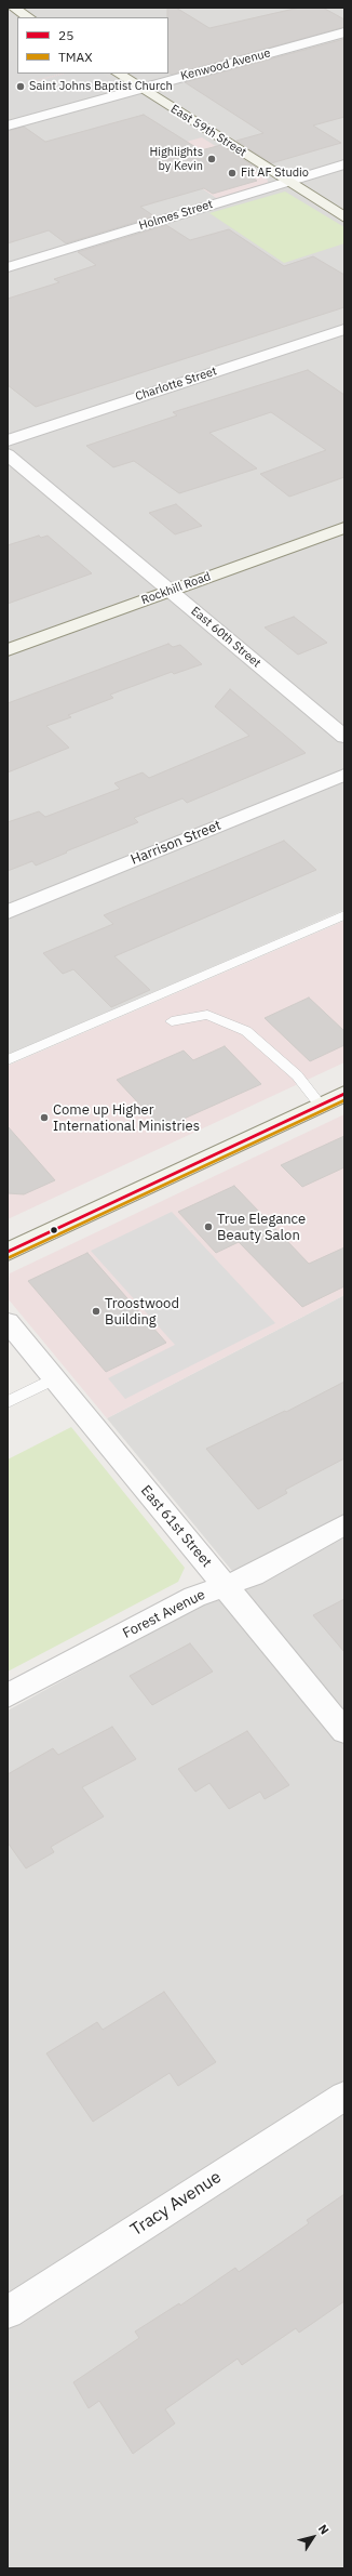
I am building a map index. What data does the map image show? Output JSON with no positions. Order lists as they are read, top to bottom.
{
  "streets": {
    "main road": ["East 59th Street", "Rockhill Road"],
    "street": [
      "Kenwood Avenue",
      "Holmes Street",
      "Charlotte Street",
      "East 60th Street",
      "Harrison Street",
      "East 61st Street",
      "Forest Avenue",
      "Tracy Avenue"
    ]
  },
  "crossings": [
    ["Kenwood Avenue", "East 59th Street"],
    ["East 59th Street", "Holmes Street"],
    ["Rockhill Road", "East 60th Street"],
    ["East 61st Street", "Forest Avenue"]
  ],
  "places": [
    "Saint Johns Baptist Church",
    "Highlights by Kevin",
    "Fit AF Studio",
    "Come up Higher International Ministries",
    "True Elegance Beauty Salon",
    "Troostwood Building"
  ],
  "lines": ["transit line 25", "transit line TMAX"],
  "legend": ["25", "TMAX"],
  "north": "top right"
}
